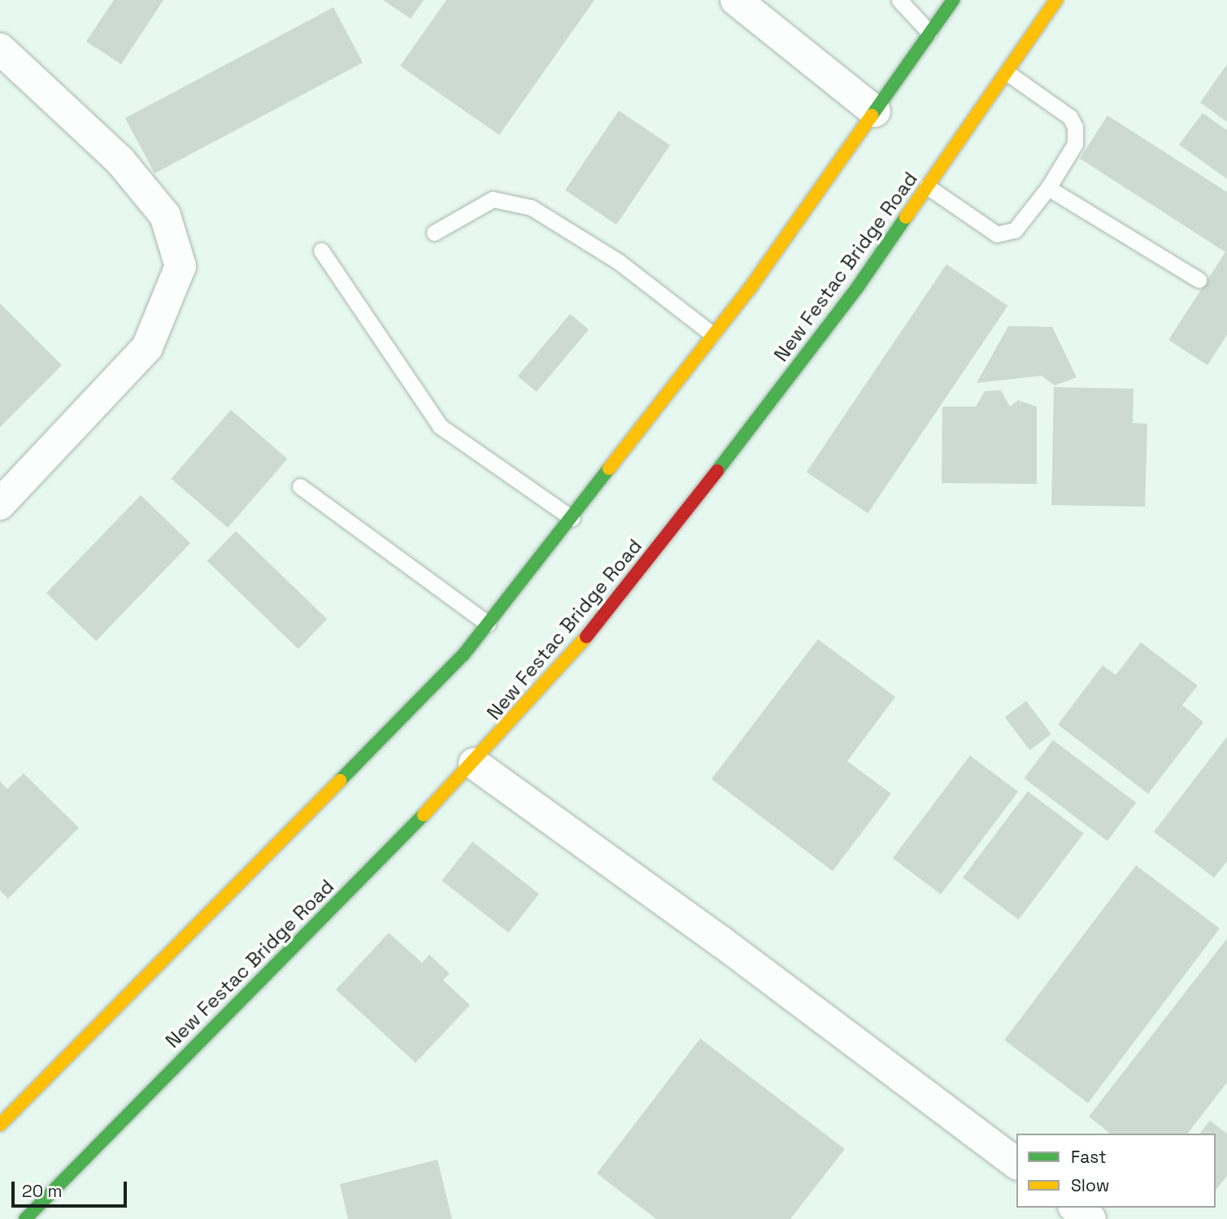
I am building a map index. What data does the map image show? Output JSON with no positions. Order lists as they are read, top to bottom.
{
  "streets": {
    "main road": ["New Festac Bridge Road"]
  },
  "legend": ["Fast", "Slow"],
  "scale_bar": "20 m"
}
